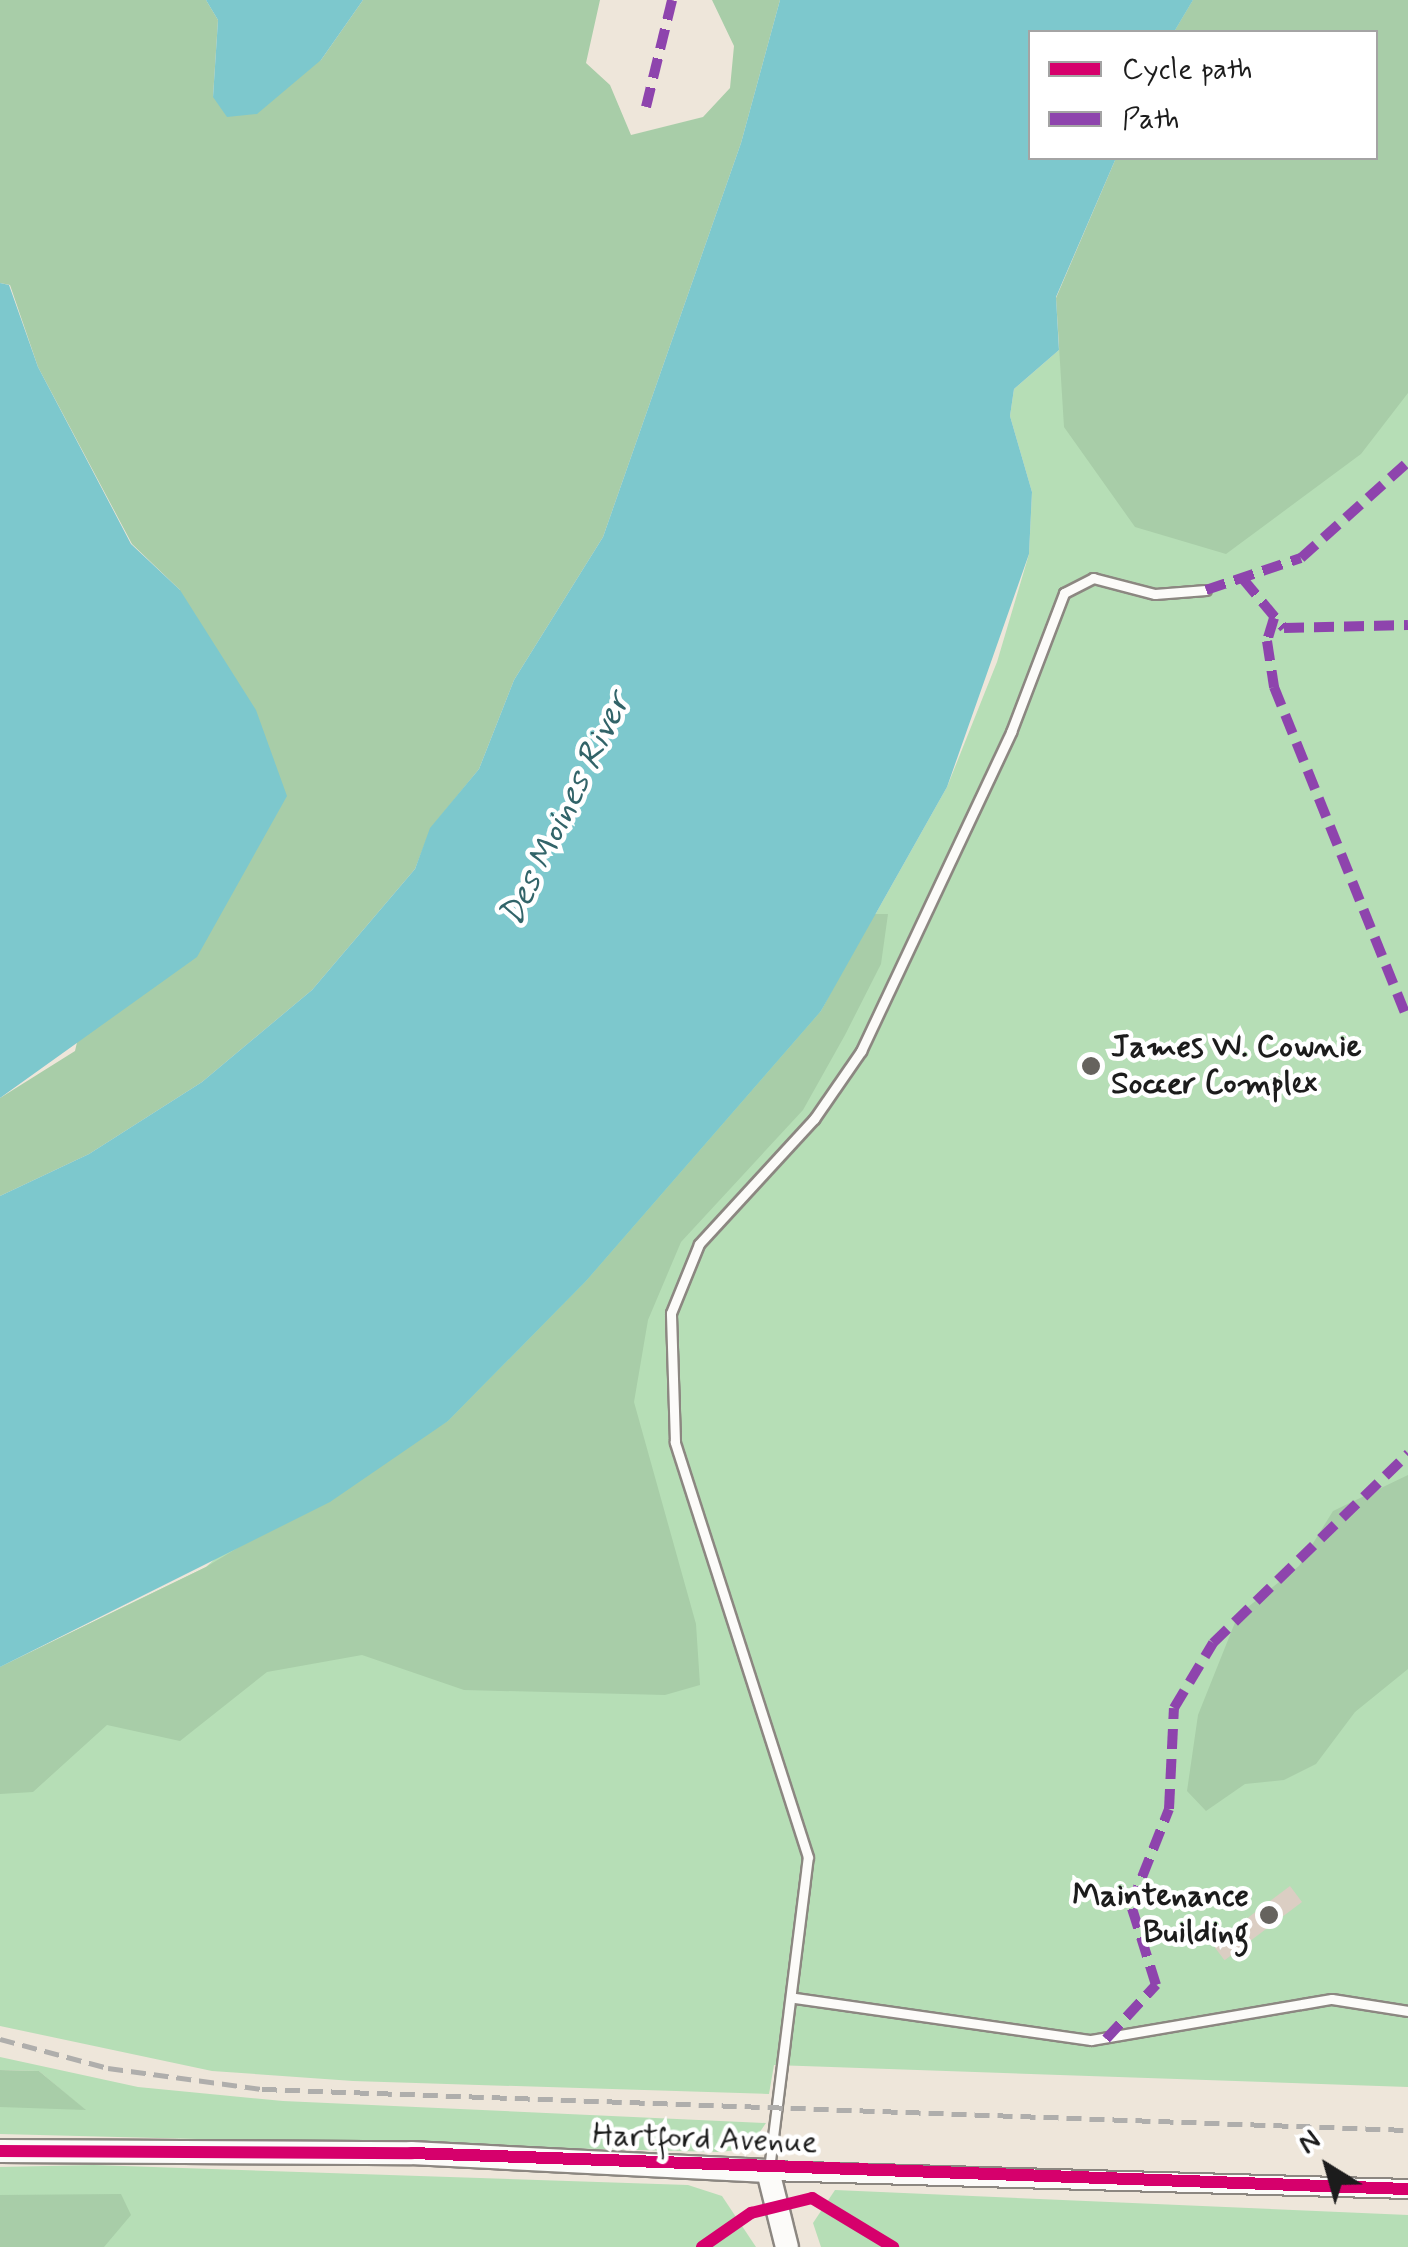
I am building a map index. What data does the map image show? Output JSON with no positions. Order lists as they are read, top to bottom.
{
  "streets": {
    "street": ["Hartford Avenue"]
  },
  "water": ["Des Moines River"],
  "places": ["James W. Cownie Soccer Complex", "Maintenance Building"],
  "legend": ["Cycle path", "Path"],
  "north": "top left"
}
